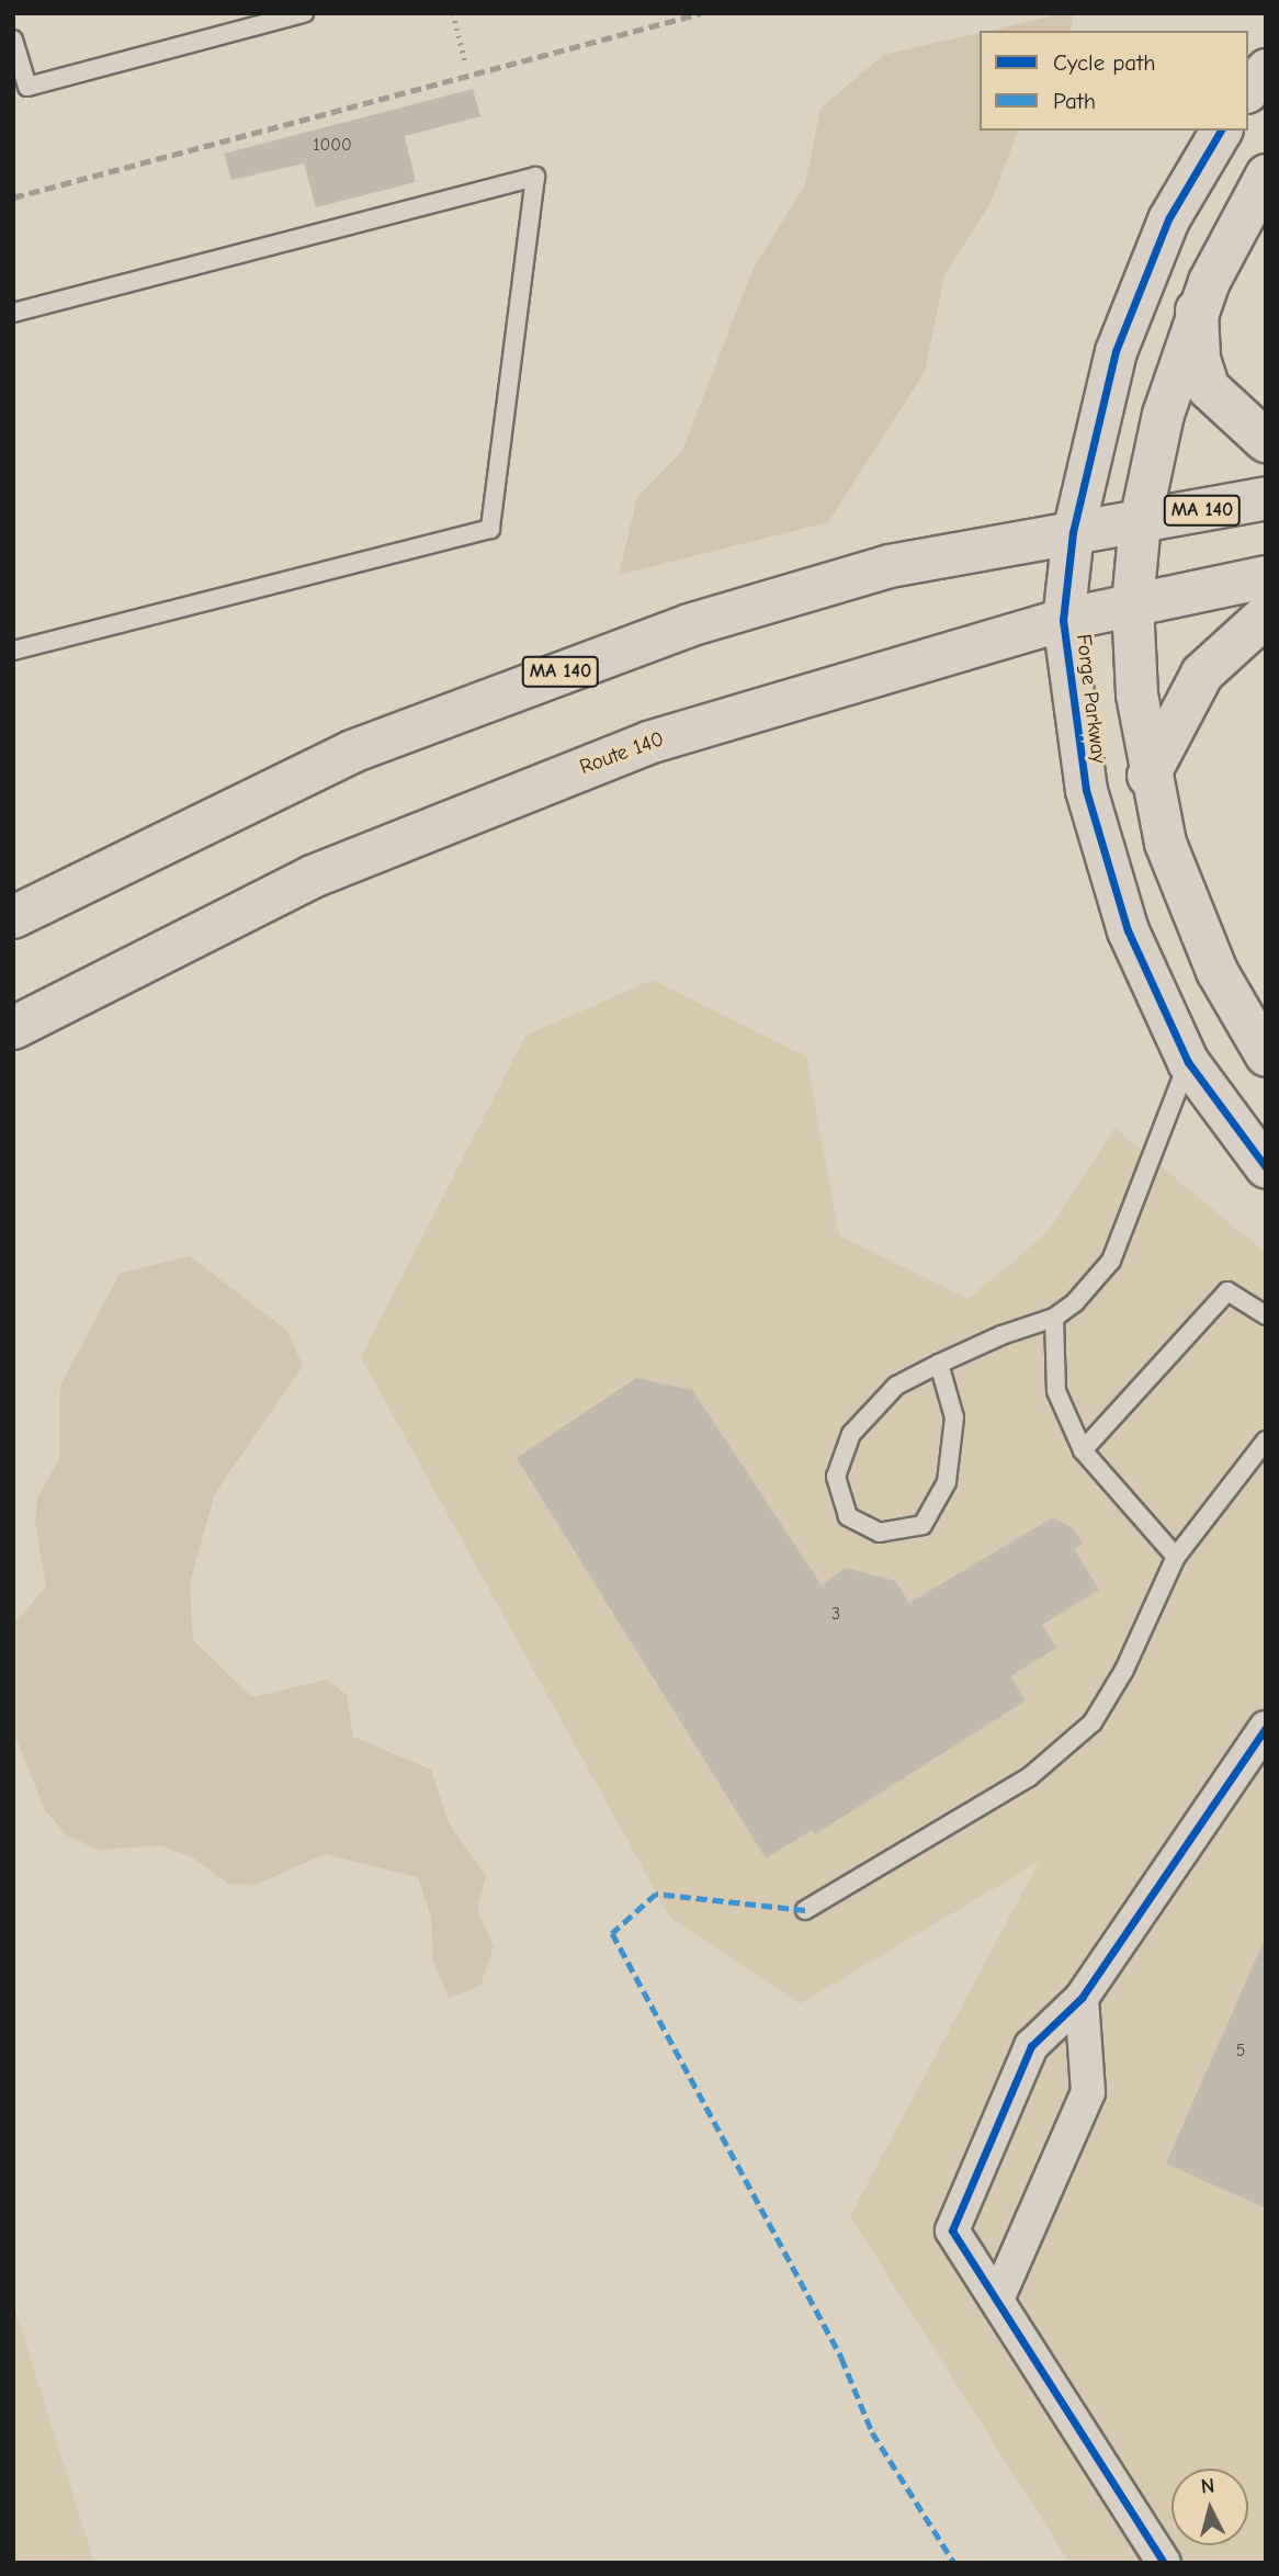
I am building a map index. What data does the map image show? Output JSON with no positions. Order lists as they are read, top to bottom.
{
  "streets": {
    "main road": ["MA 140", "Route 140"],
    "street": ["Forge Parkway"]
  },
  "crossings": [
    ["MA 140", "Forge Parkway"],
    ["Forge Parkway", "Route 140"]
  ],
  "house_numbers": ["1000", "3", "5"],
  "legend": ["Cycle path", "Path"],
  "north": "top"
}
